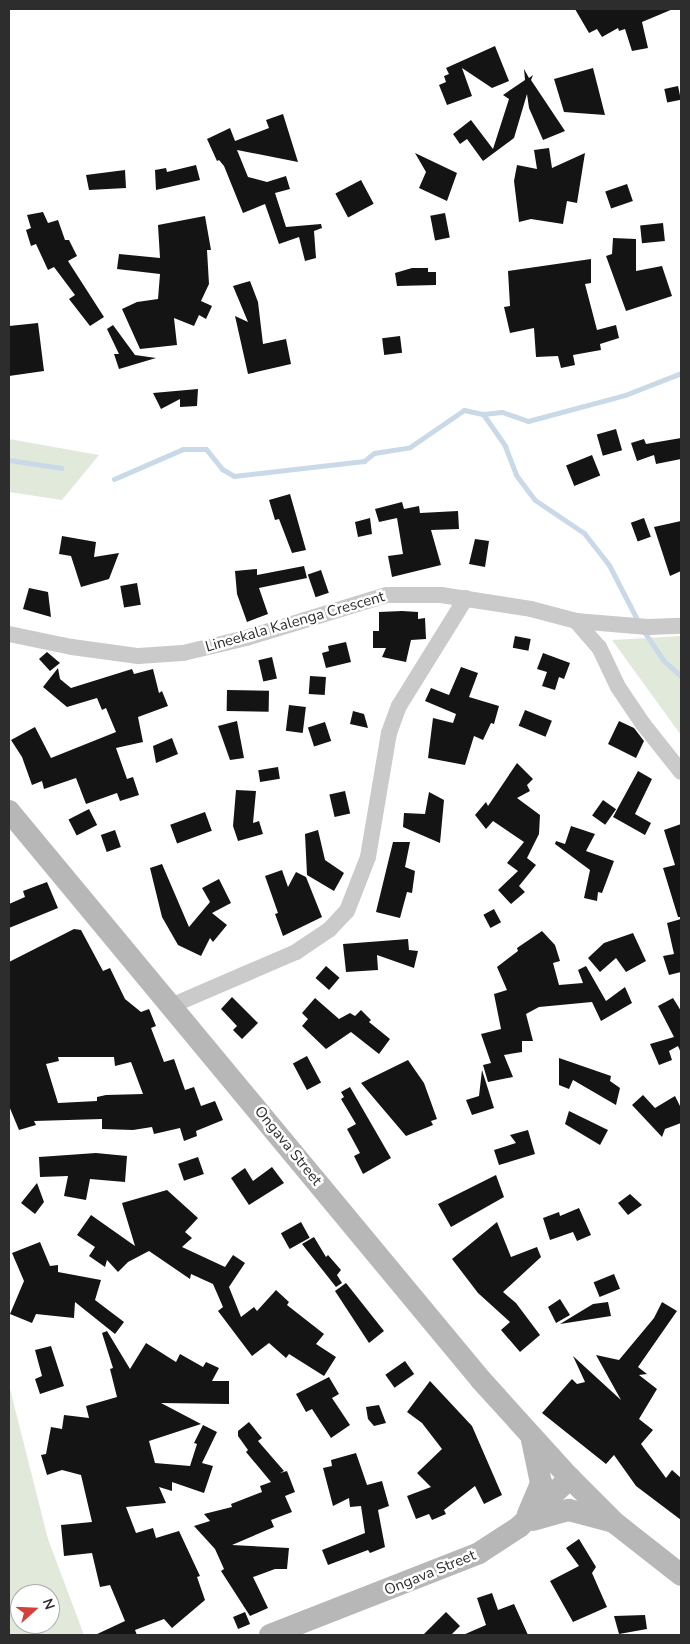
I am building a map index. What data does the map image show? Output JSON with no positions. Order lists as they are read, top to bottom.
{
  "streets": {
    "street": ["Lineekala Kalenga Crescent", "Ongava Street"]
  },
  "north": "right"
}
